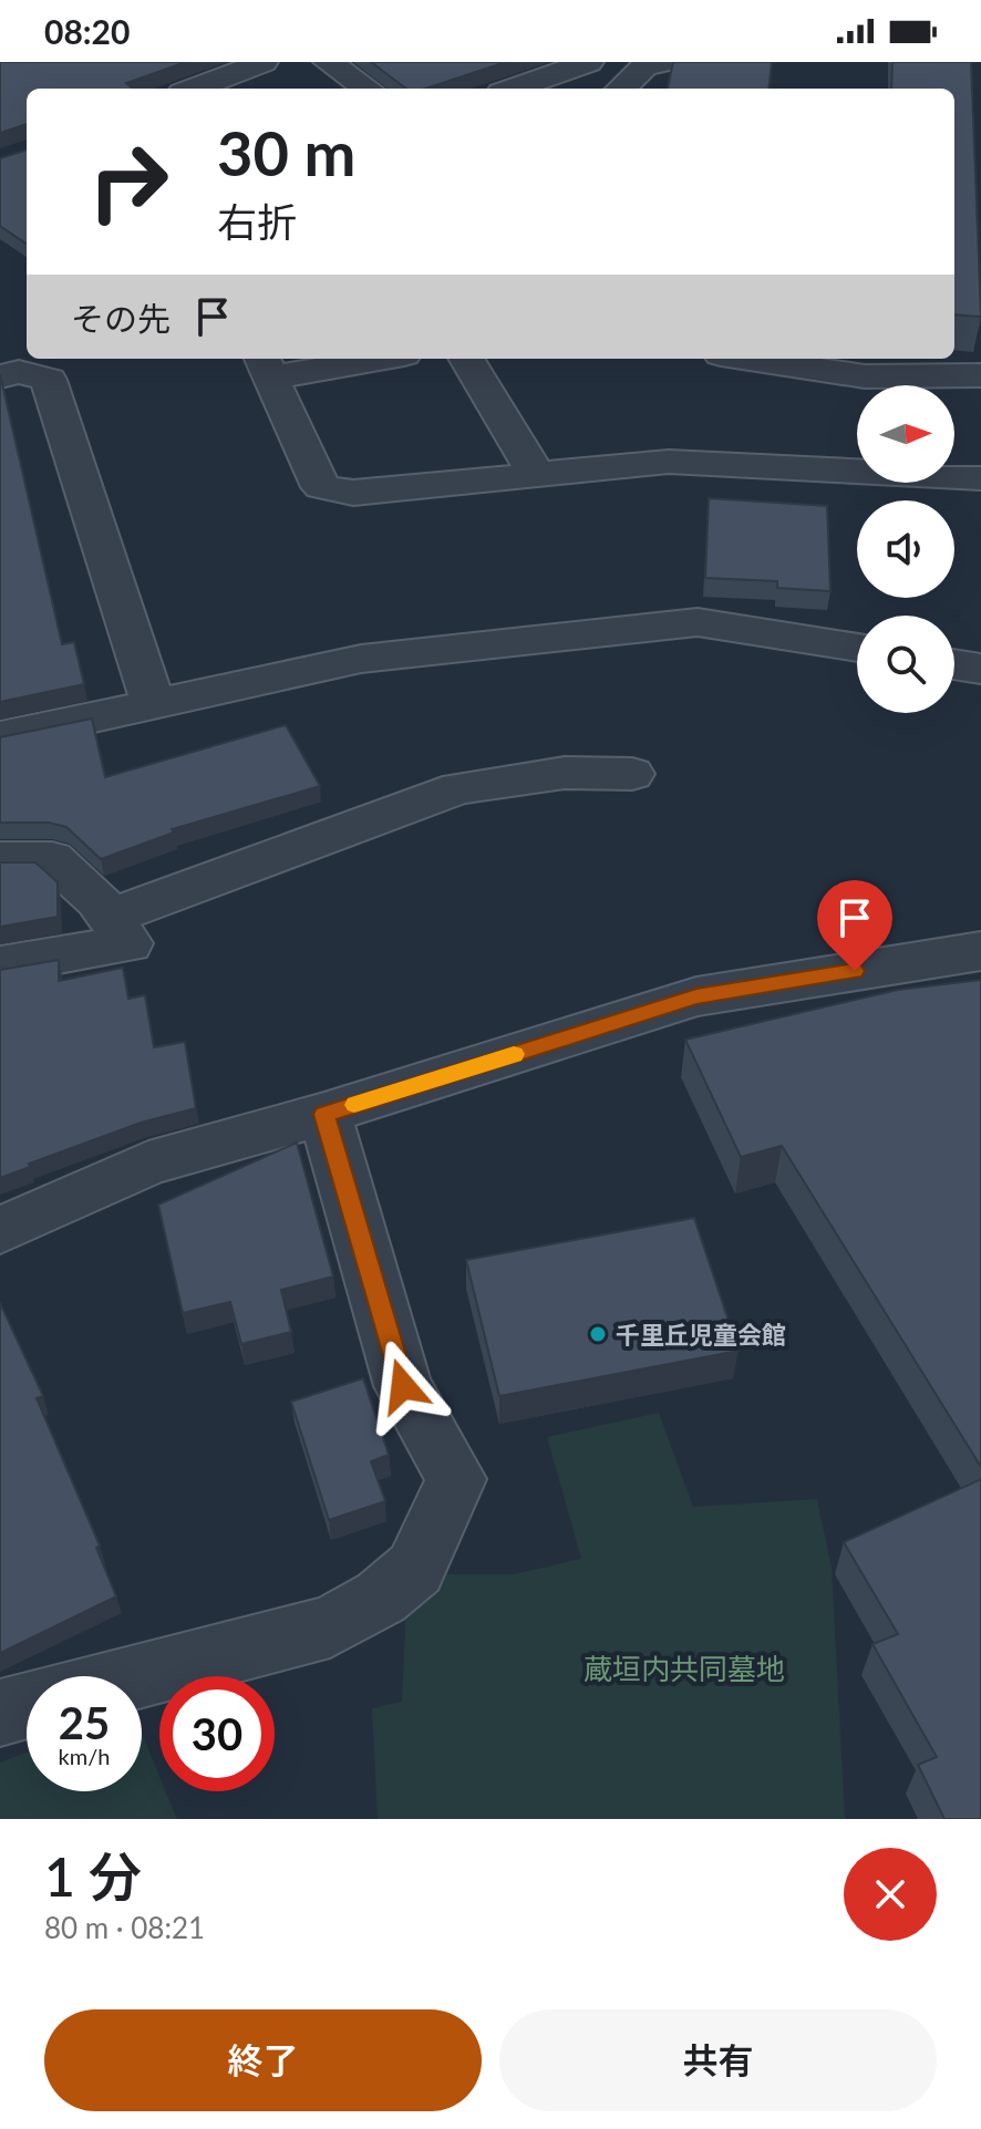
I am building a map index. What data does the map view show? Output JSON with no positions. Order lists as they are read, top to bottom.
{
  "parks": ["蔵垣内共同墓地"],
  "places": ["千里丘児童会館"],
  "north": "right",
  "page": {
    "status": "08:20",
    "turn": ["30 m", "右折"],
    "then": "その先",
    "speed": "25 km/h",
    "limit": "30",
    "heading": ["1 分", "80 m · 08:21"],
    "buttons": ["終了", "共有"]
  }
}
